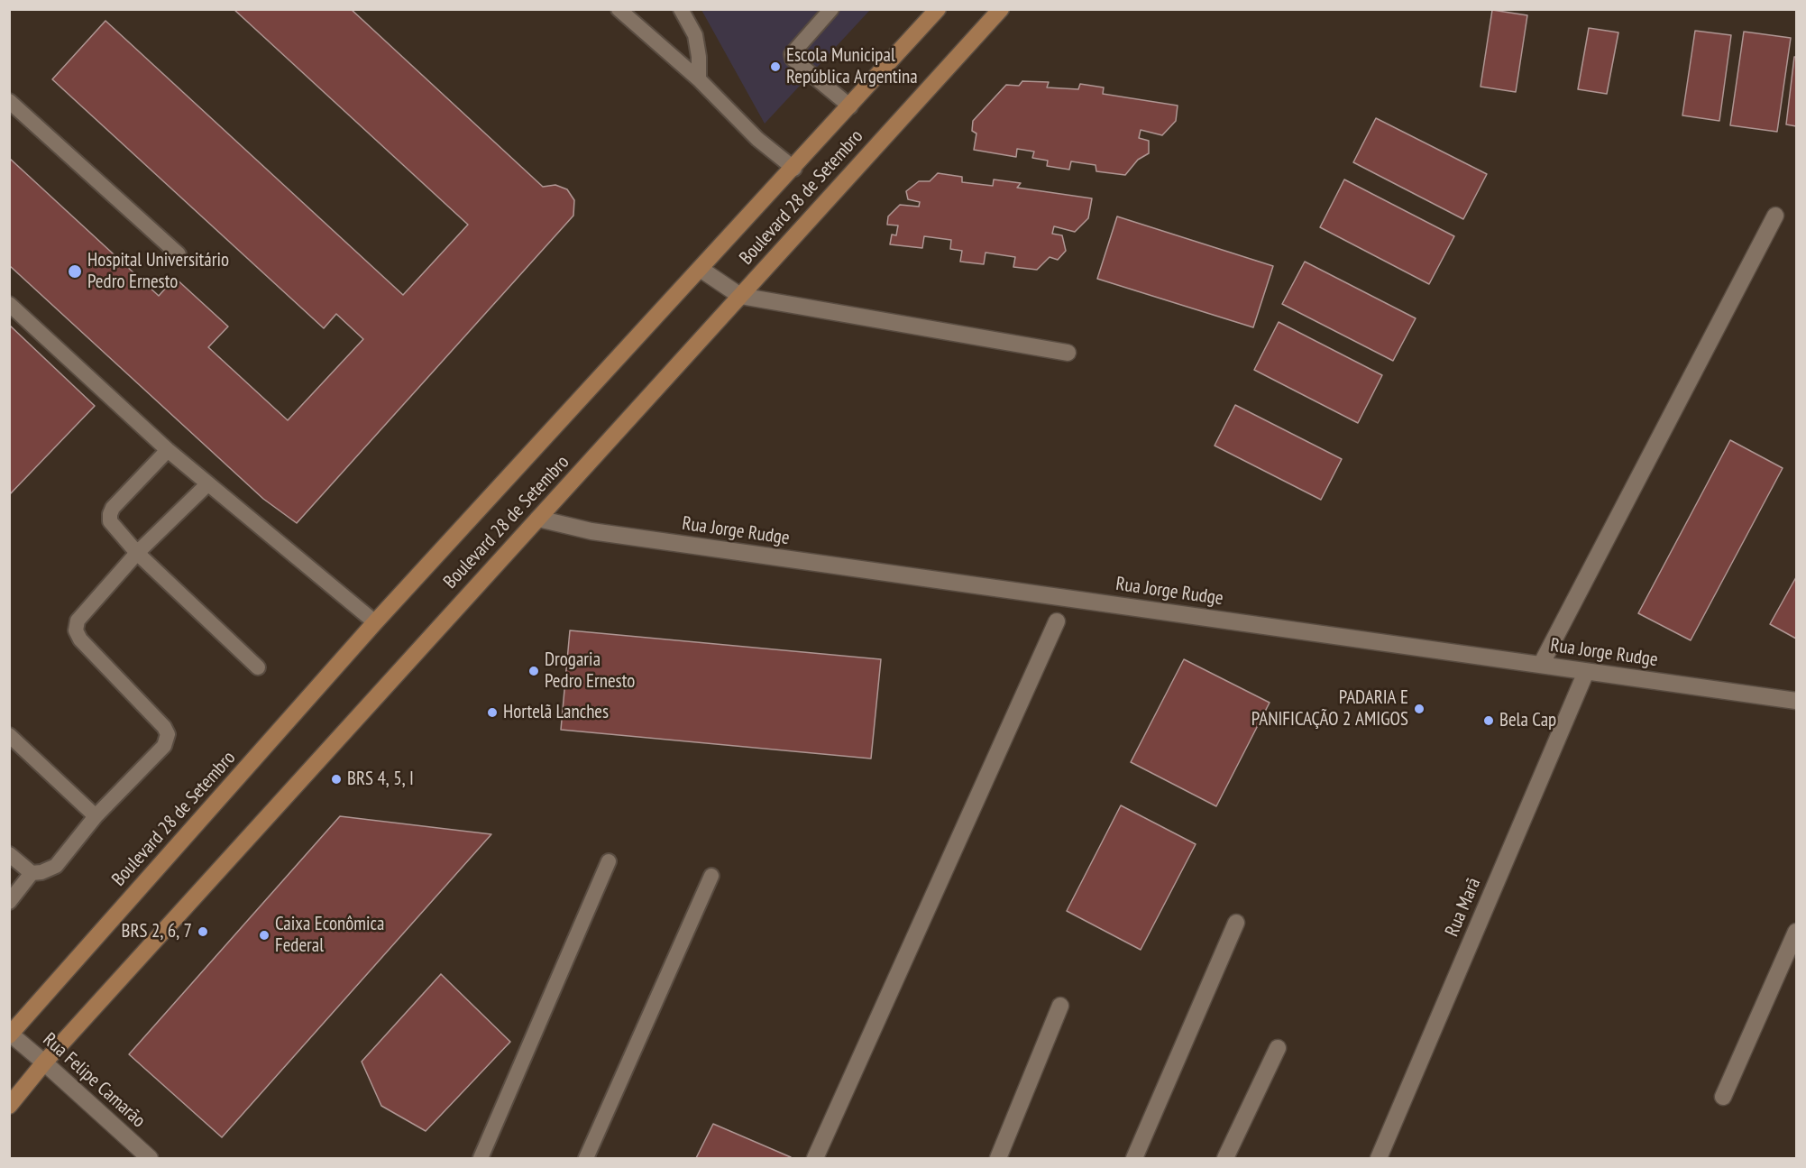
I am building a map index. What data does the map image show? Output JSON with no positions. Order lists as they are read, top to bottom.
{
  "streets": {
    "main road": ["Boulevard 28 de Setembro"],
    "street": ["Rua Jorge Rudge", "Rua Marã", "Rua Felipe Camarão"]
  },
  "crossings": [
    ["Boulevard 28 de Setembro", "Rua Jorge Rudge"],
    ["Boulevard 28 de Setembro", "Rua Felipe Camarão"],
    ["Rua Jorge Rudge", "Rua Marã"]
  ],
  "places": [
    "Escola Municipal República Argentina",
    "Hospital Universitário Pedro Ernesto",
    "Drogaria Pedro Ernesto",
    "PADARIA E PANIFICAÇÃO 2 AMIGOS",
    "Hortelã Lanches",
    "Bela Cap",
    "BRS 4, 5, I",
    "BRS 2, 6, 7",
    "Caixa Econômica Federal"
  ]
}
